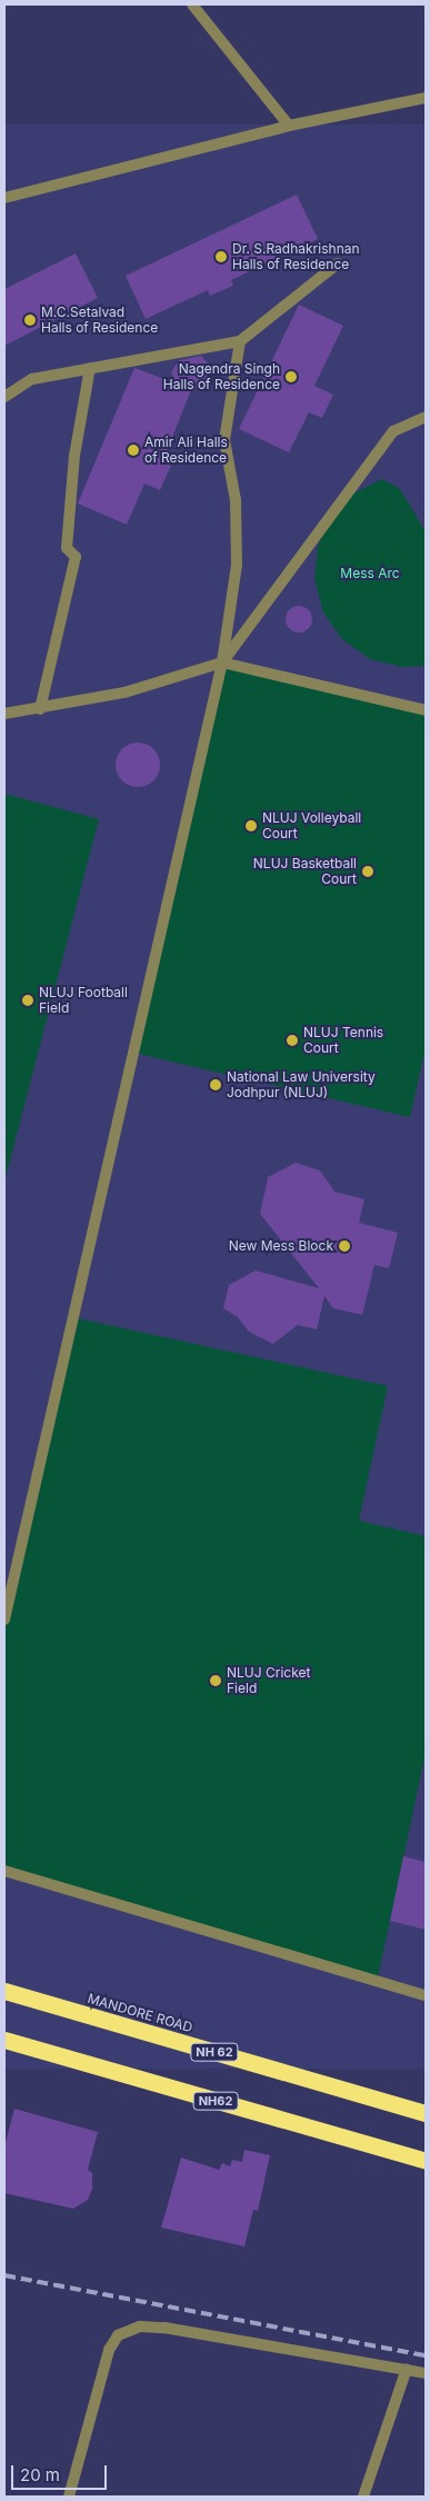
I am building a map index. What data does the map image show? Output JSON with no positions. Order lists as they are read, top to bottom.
{
  "streets": {
    "highway": ["MANDORE ROAD", "NH 62", "NH62"]
  },
  "parks": ["Mess Arc"],
  "places": [
    "Dr. S.Radhakrishnan Halls of Residence",
    "M.C.Setalvad Halls of Residence",
    "Nagendra Singh Halls of Residence",
    "Amir Ali Halls of Residence",
    "NLUJ Volleyball Court",
    "NLUJ Basketball Court",
    "NLUJ Football Field",
    "NLUJ Tennis Court",
    "National Law University Jodhpur (NLUJ)",
    "New Mess Block",
    "NLUJ Cricket Field"
  ],
  "scale_bar": "20 m"
}
